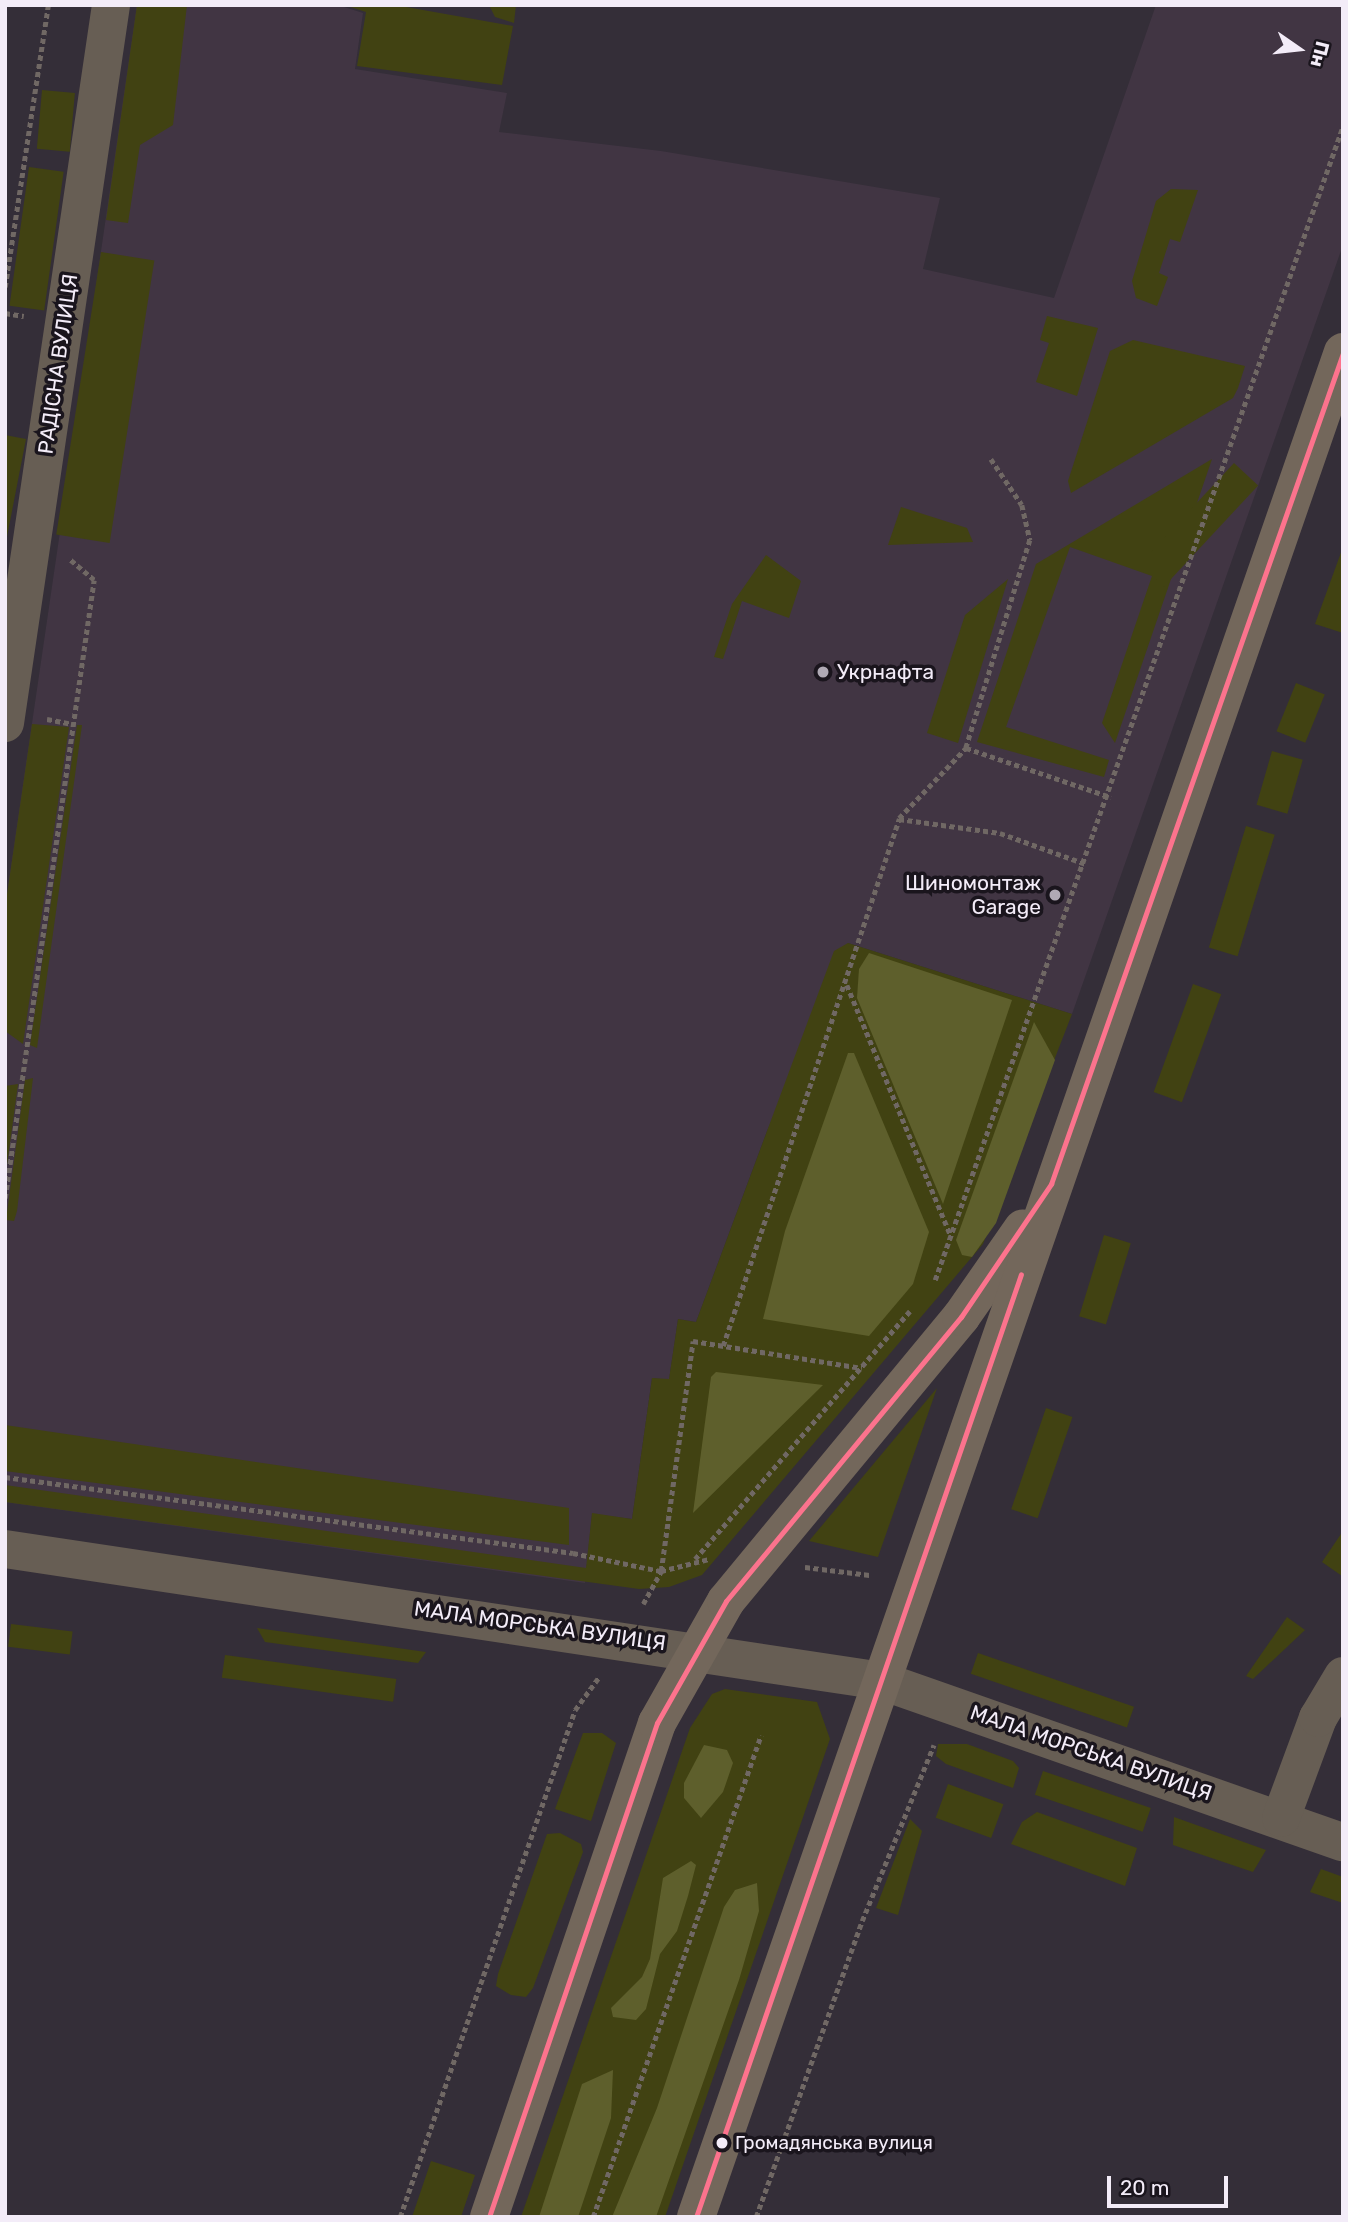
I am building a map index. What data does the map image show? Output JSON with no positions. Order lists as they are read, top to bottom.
{
  "streets": {
    "street": ["РАДІСНА ВУЛИЦЯ", "МАЛА МОРСЬКА ВУЛИЦЯ"]
  },
  "places": ["Укрнафта", "Шиномонтаж Garage", "Громадянська вулиця"],
  "scale_bar": "20 m",
  "north": "right"
}
